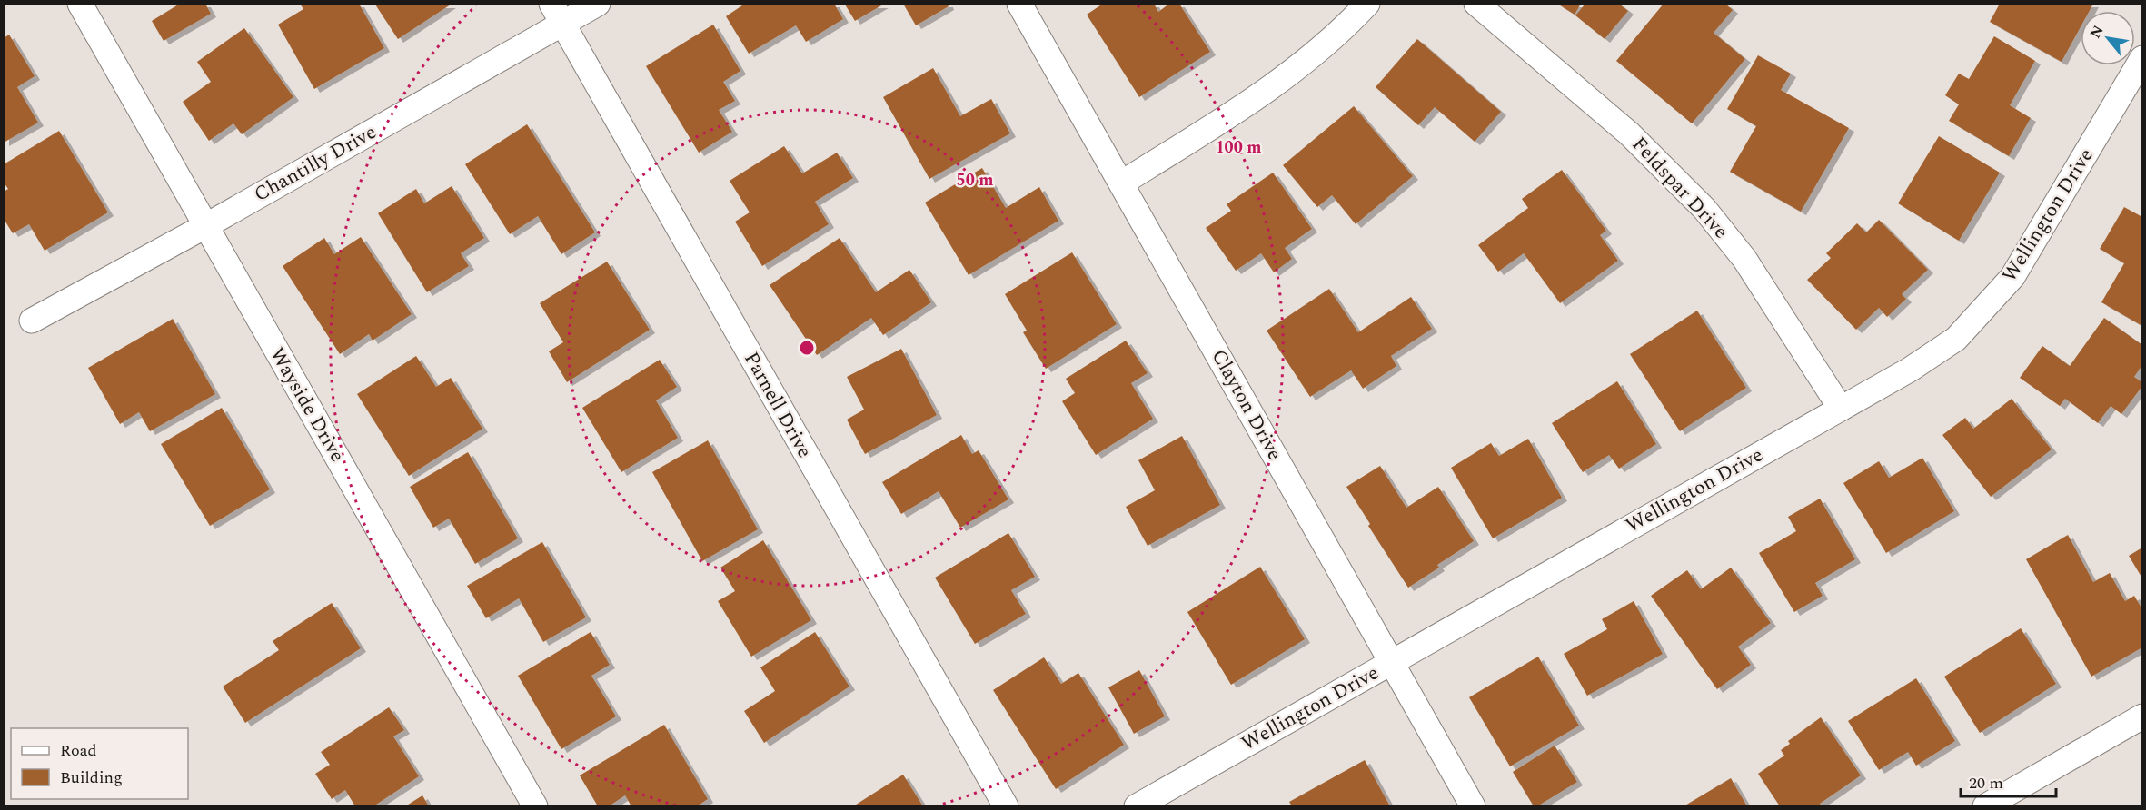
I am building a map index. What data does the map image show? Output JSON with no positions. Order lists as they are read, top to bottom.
{
  "streets": {
    "street": [
      "Chantilly Drive",
      "Feldspar Drive",
      "Wellington Drive",
      "Wayside Drive",
      "Parnell Drive",
      "Clayton Drive"
    ]
  },
  "crossings": [
    ["Chantilly Drive", "Wayside Drive"],
    ["Chantilly Drive", "Parnell Drive"],
    ["Feldspar Drive", "Wellington Drive"],
    ["Wellington Drive", "Clayton Drive"]
  ],
  "legend": ["Road", "Building"],
  "scale_bar": "20 m",
  "north": "top left",
  "rings": ["100 m", "50 m"]
}
